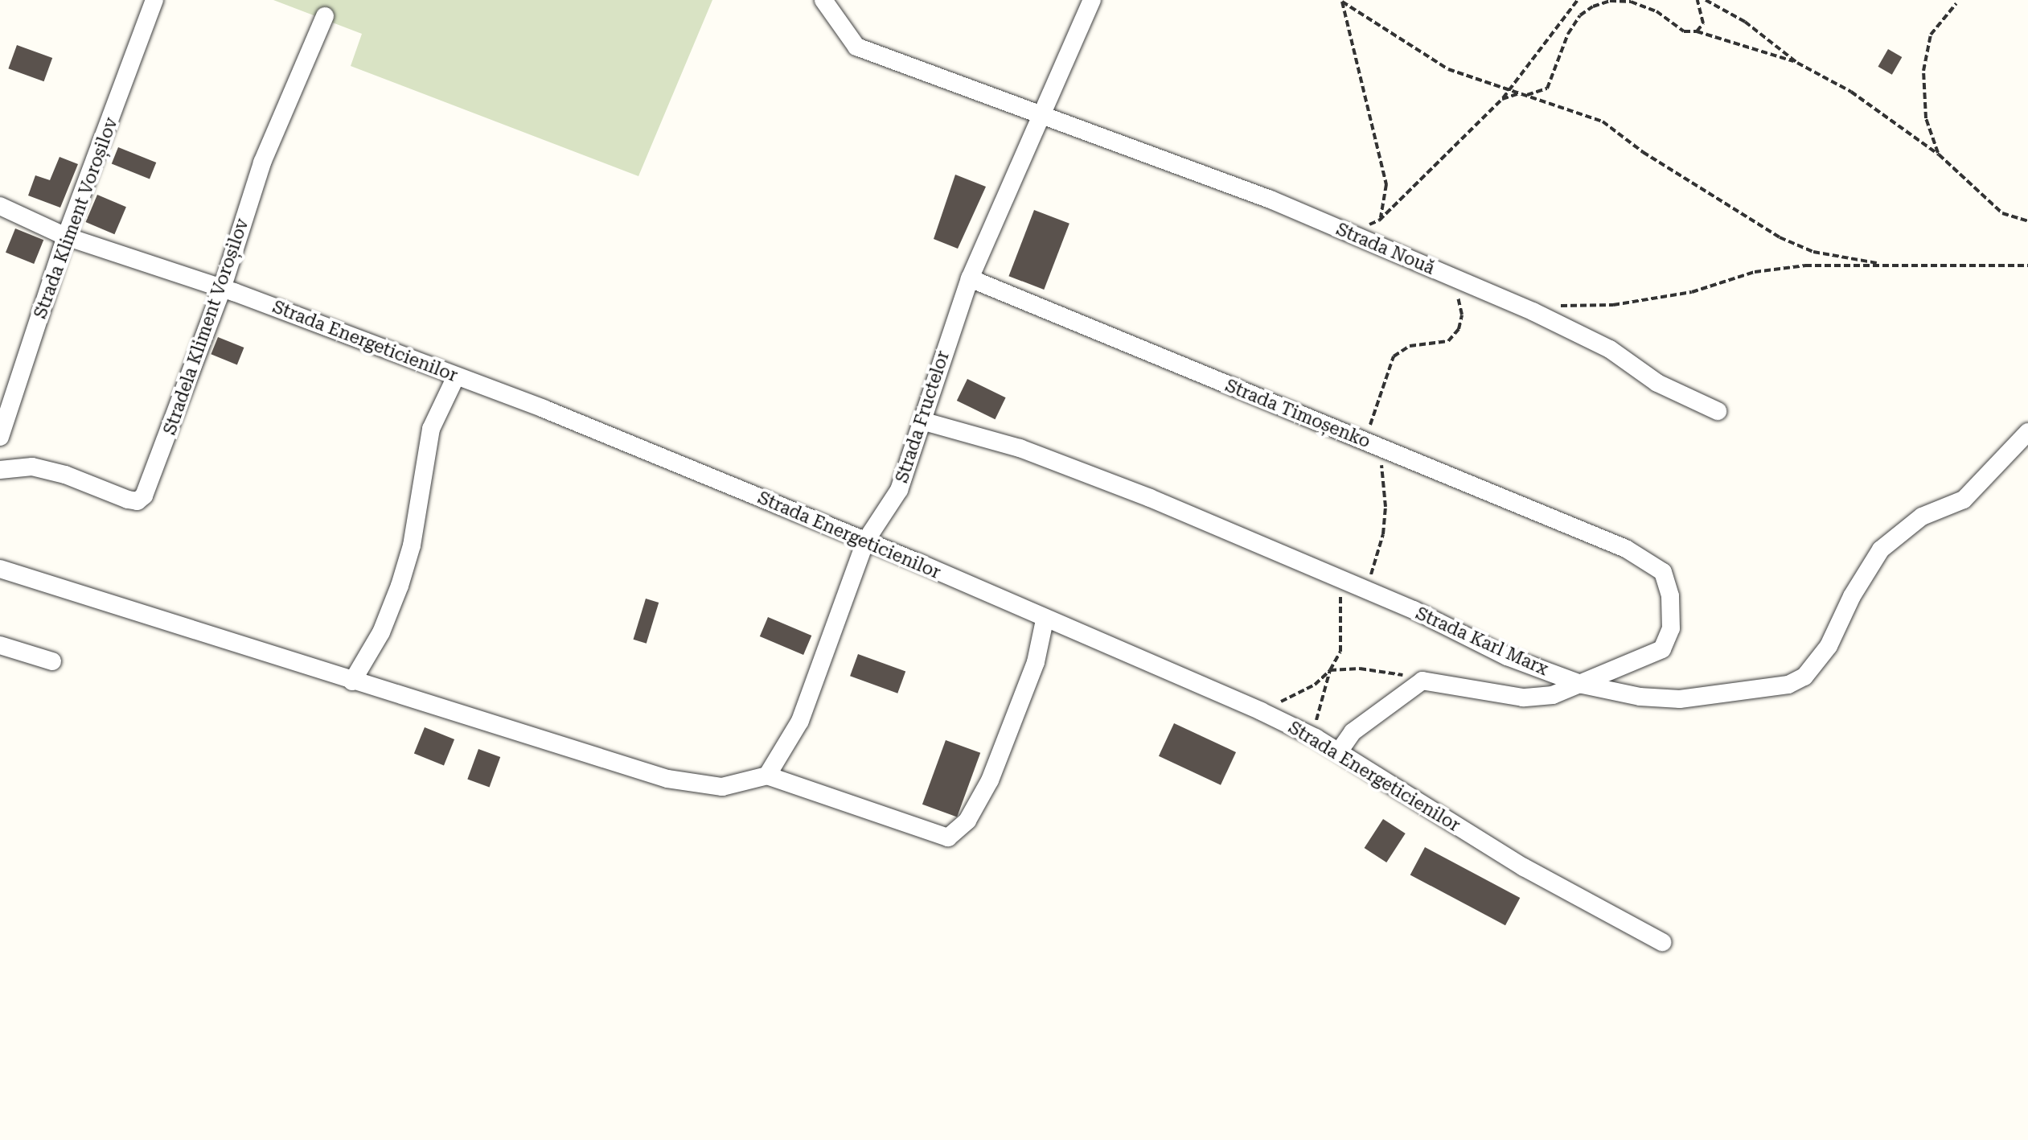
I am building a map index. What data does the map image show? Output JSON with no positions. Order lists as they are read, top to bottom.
{
  "streets": {
    "street": [
      "Strada Kliment Voroșilov",
      "Strada Nouă",
      "Stradela Kliment Voroșilov",
      "Strada Energeticienilor",
      "Strada Timoșenko",
      "Strada Fructelor",
      "Strada Karl Marx"
    ]
  },
  "crossings": [
    ["Strada Kliment Voroșilov", "Strada Energeticienilor"],
    ["Strada Nouă", "Strada Fructelor"],
    ["Stradela Kliment Voroșilov", "Strada Energeticienilor"],
    ["Strada Energeticienilor", "Strada Fructelor"],
    ["Strada Timoșenko", "Strada Fructelor"],
    ["Strada Timoșenko", "Strada Karl Marx"],
    ["Strada Fructelor", "Strada Karl Marx"]
  ]
}
